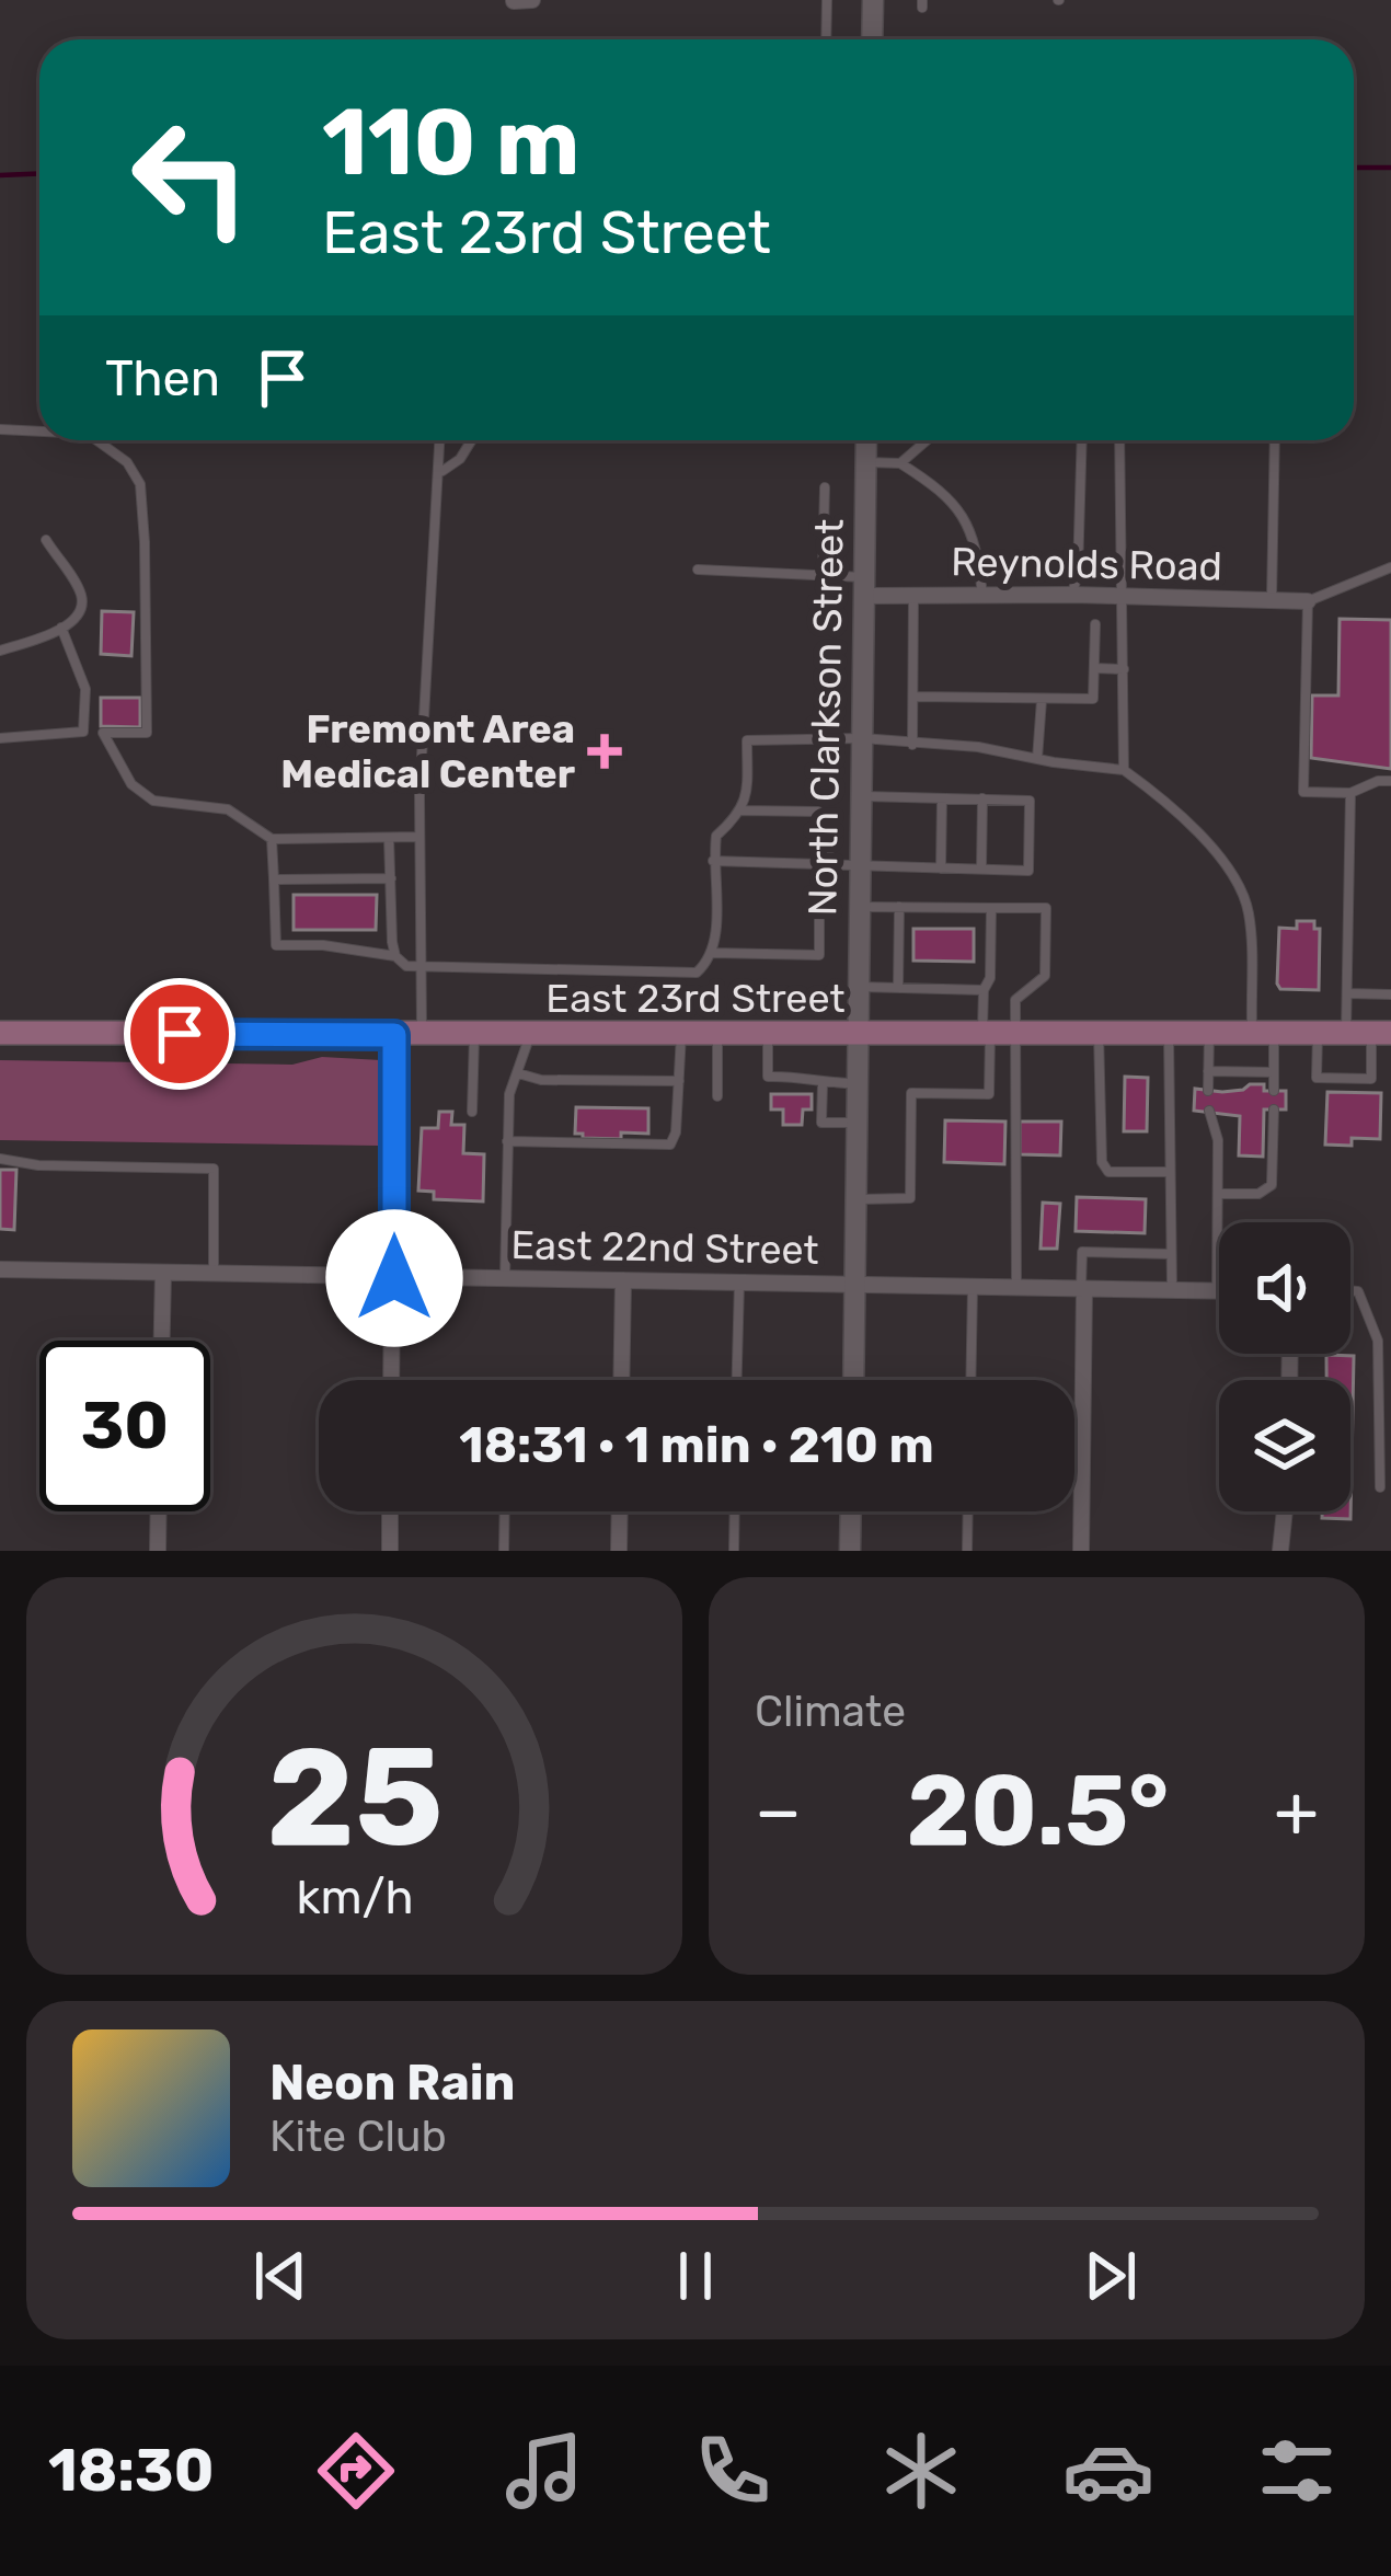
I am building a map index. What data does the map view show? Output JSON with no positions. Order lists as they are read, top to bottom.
{
  "streets": {
    "main road": ["East 23rd Street"],
    "street": ["Reynolds Road", "North Clarkson Street", "East 22nd Street"]
  },
  "crossings": [
    ["Reynolds Road", "North Clarkson Street"],
    ["North Clarkson Street", "East 23rd Street"],
    ["North Clarkson Street", "East 22nd Street"]
  ],
  "places": {
    "health": ["Fremont Area Medical Center"]
  },
  "page": {
    "turn": ["110 m", "East 23rd Street"],
    "then": "Then",
    "limit": "30",
    "trip": "18:31 · 1 min · 210 m",
    "tile": "Climate",
    "heat": ["−", "20.5°", "+"],
    "song": ["Neon Rain", "Kite Club"],
    "tabs": "18:30",
    "gauge": ["25", "km/h"]
  }
}
